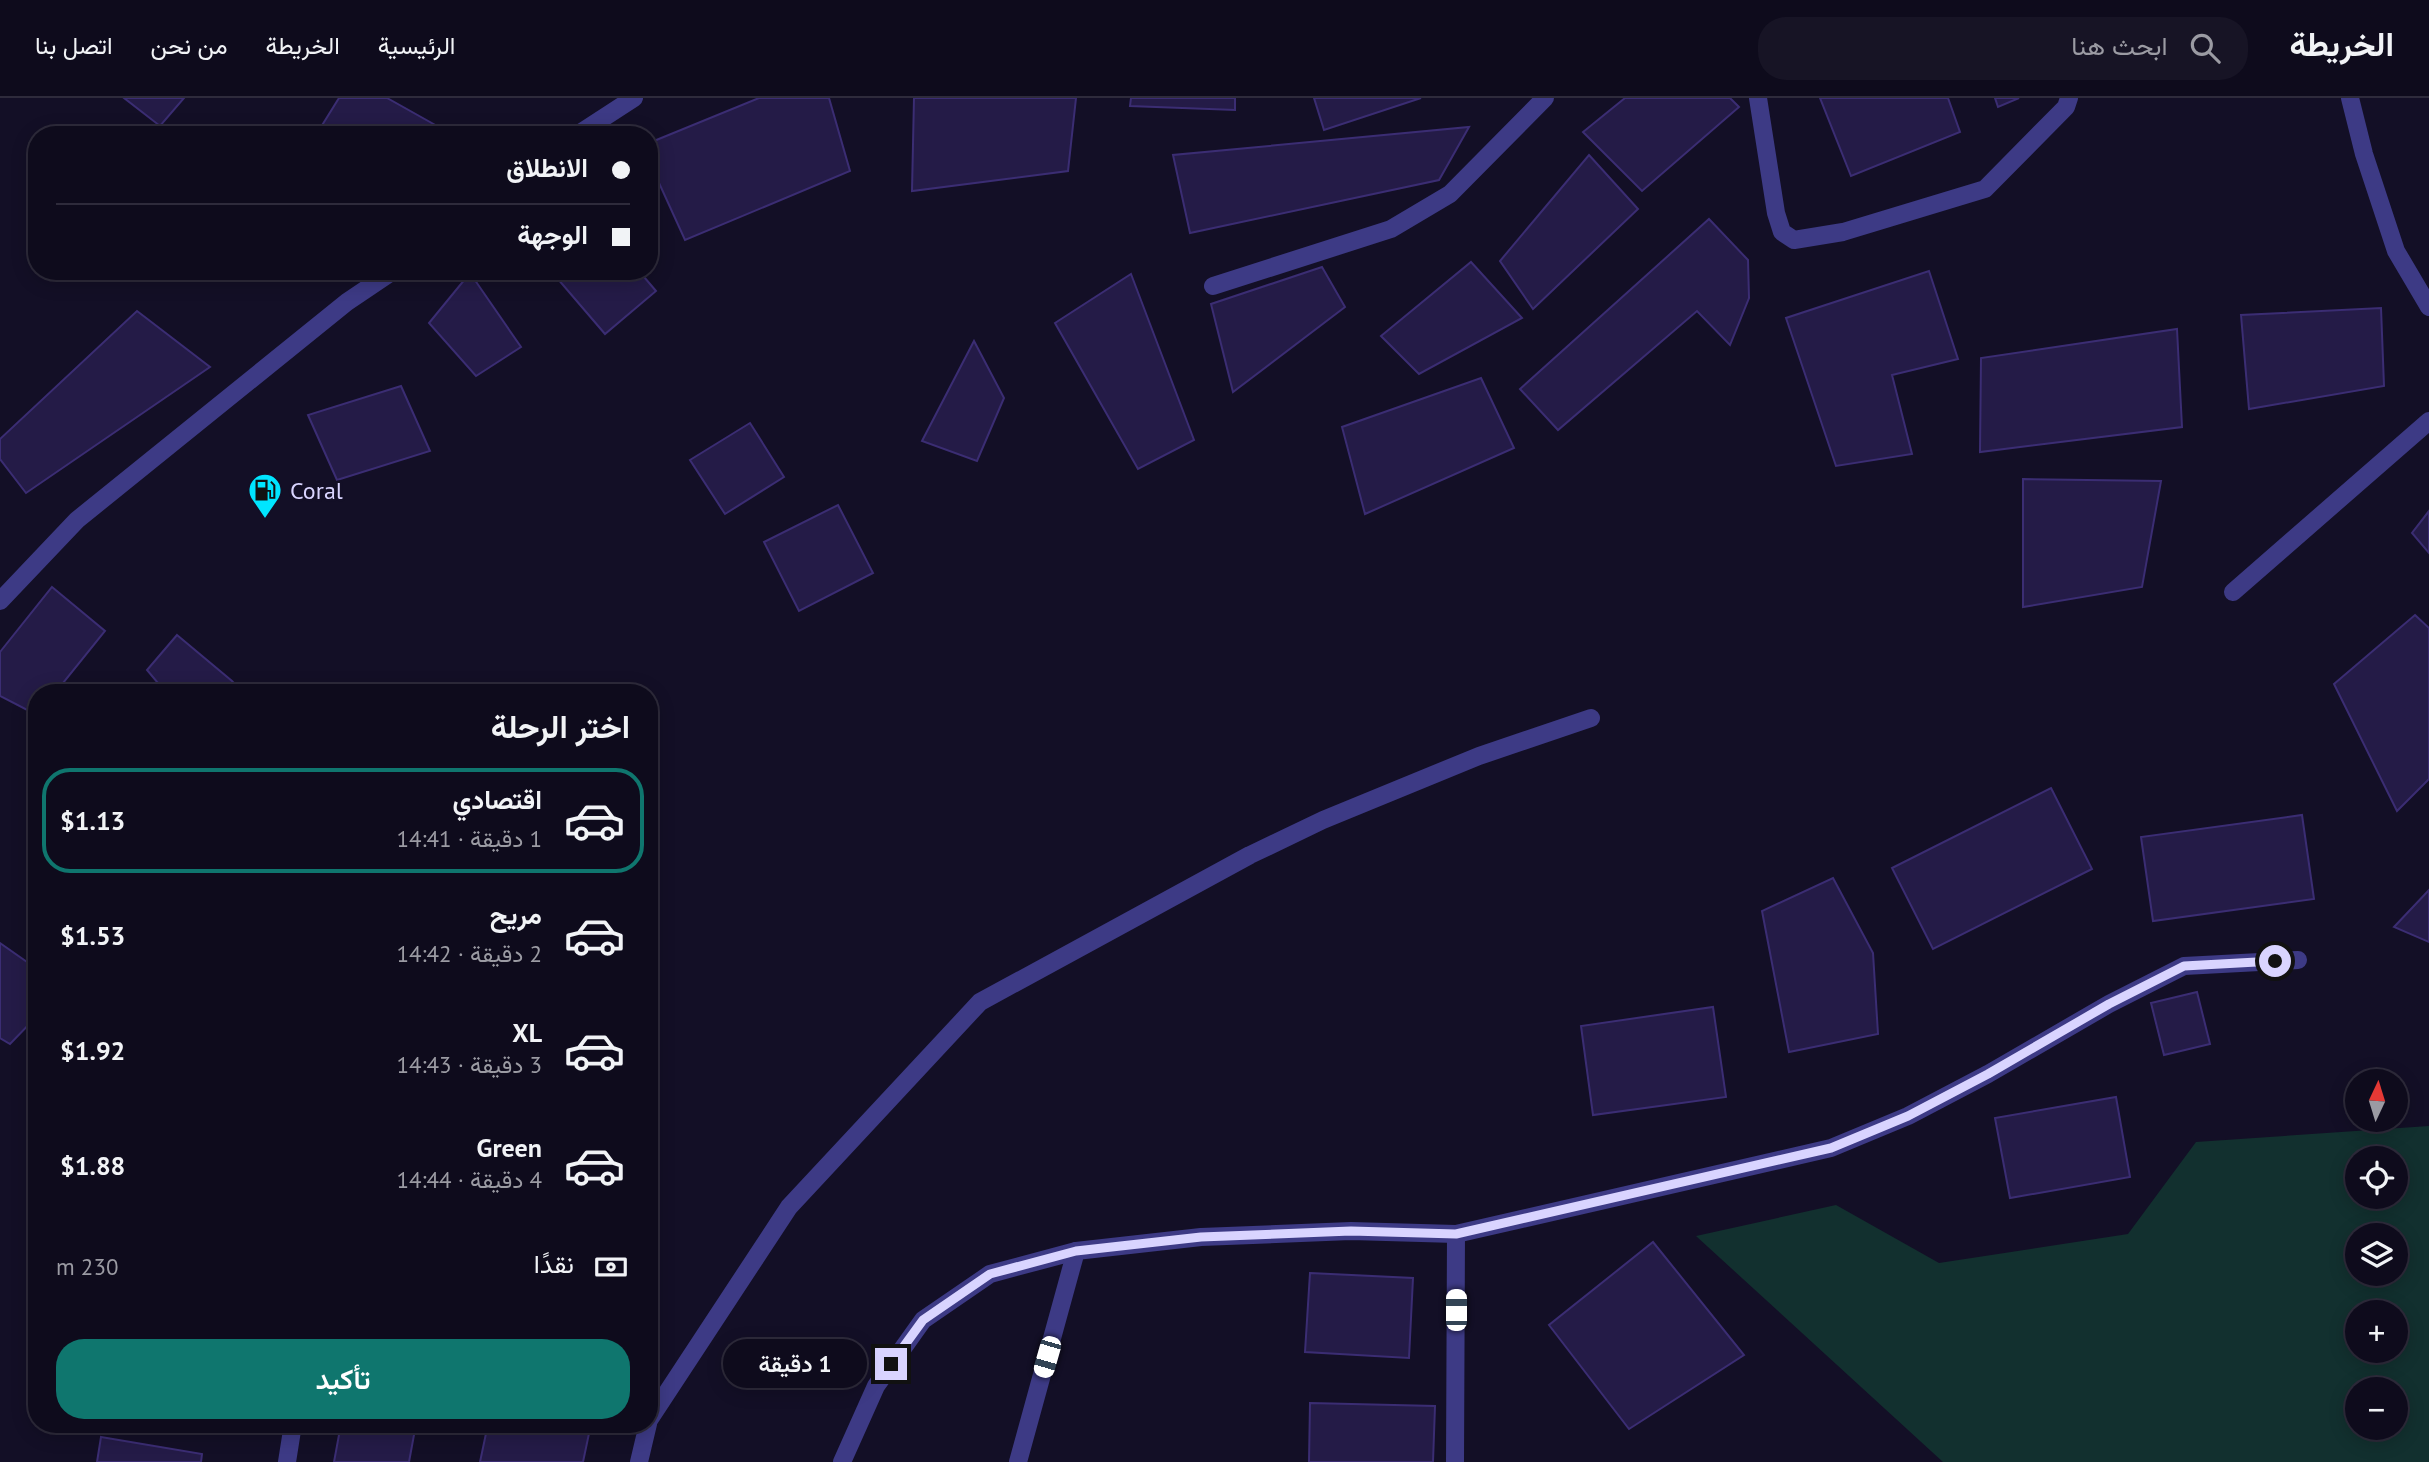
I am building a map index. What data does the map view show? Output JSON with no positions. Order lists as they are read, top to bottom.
{
  "places": {
    "fuel station": ["Coral"]
  },
  "north": "top",
  "page": {
    "header": "الخريطة",
    "search": "ابحث هنا",
    "nav": [
      "الرئيسية",
      "الخريطة",
      "من نحن",
      "اتصل بنا"
    ],
    "banner": ["الانطلاق", "الوجهة"],
    "heading": "اختر الرحلة",
    "list": [
      {
        "name": "اقتصادي",
        "note": "1 دقيقة · 14:41",
        "value": "$1.13"
      },
      {
        "name": "مريح",
        "note": "2 دقيقة · 14:42",
        "value": "$1.53"
      },
      {
        "name": "XL",
        "note": "3 دقيقة · 14:43",
        "value": "$1.92"
      },
      {
        "name": "Green",
        "note": "4 دقيقة · 14:44",
        "value": "$1.88"
      }
    ],
    "map_buttons": ["+", "−"],
    "pay": ["نقدًا", "230 m"],
    "buttons": "تأكيد",
    "bubble": "1 دقيقة"
  }
}
